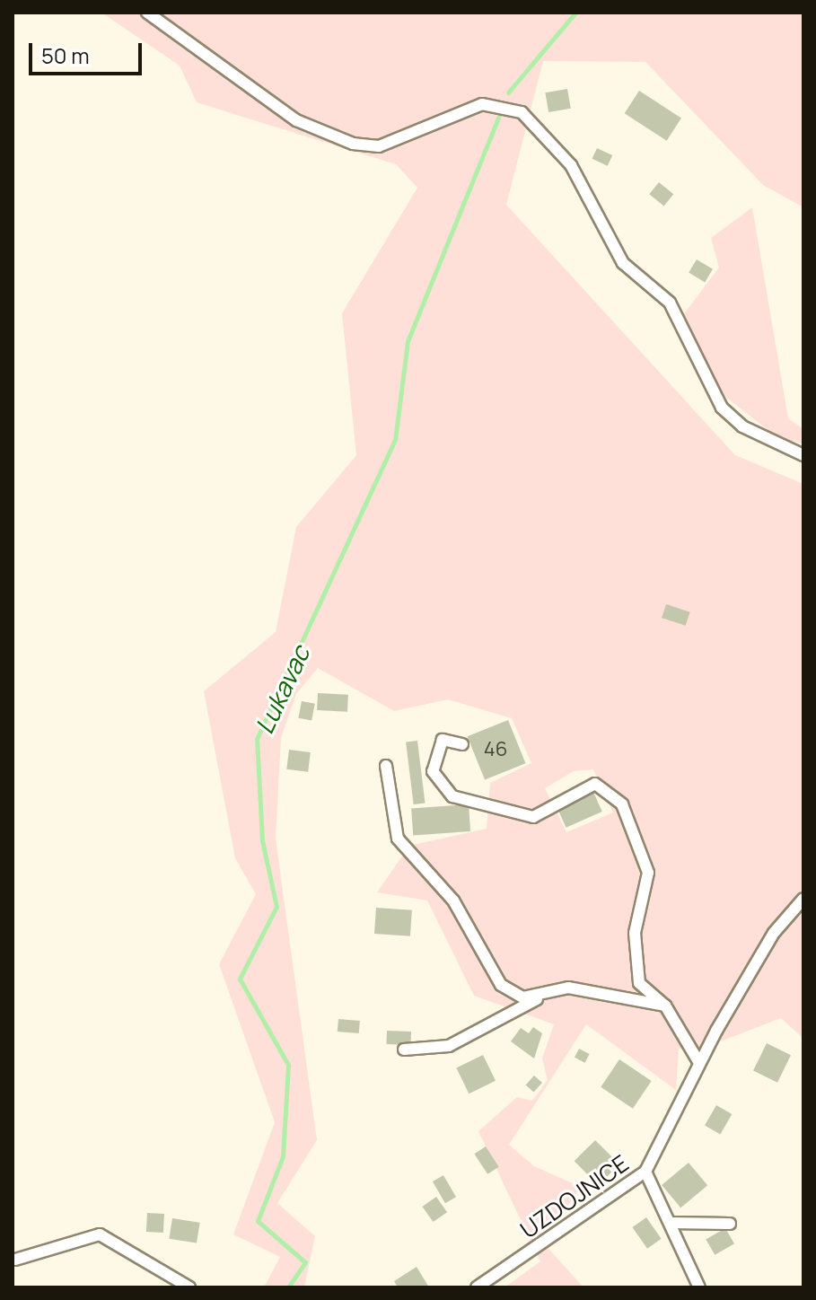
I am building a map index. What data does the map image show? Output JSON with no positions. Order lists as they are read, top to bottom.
{
  "streets": {
    "street": ["UZDOJNICE"]
  },
  "water": ["Lukavac"],
  "house_numbers": ["46"],
  "scale_bar": "50 m"
}
